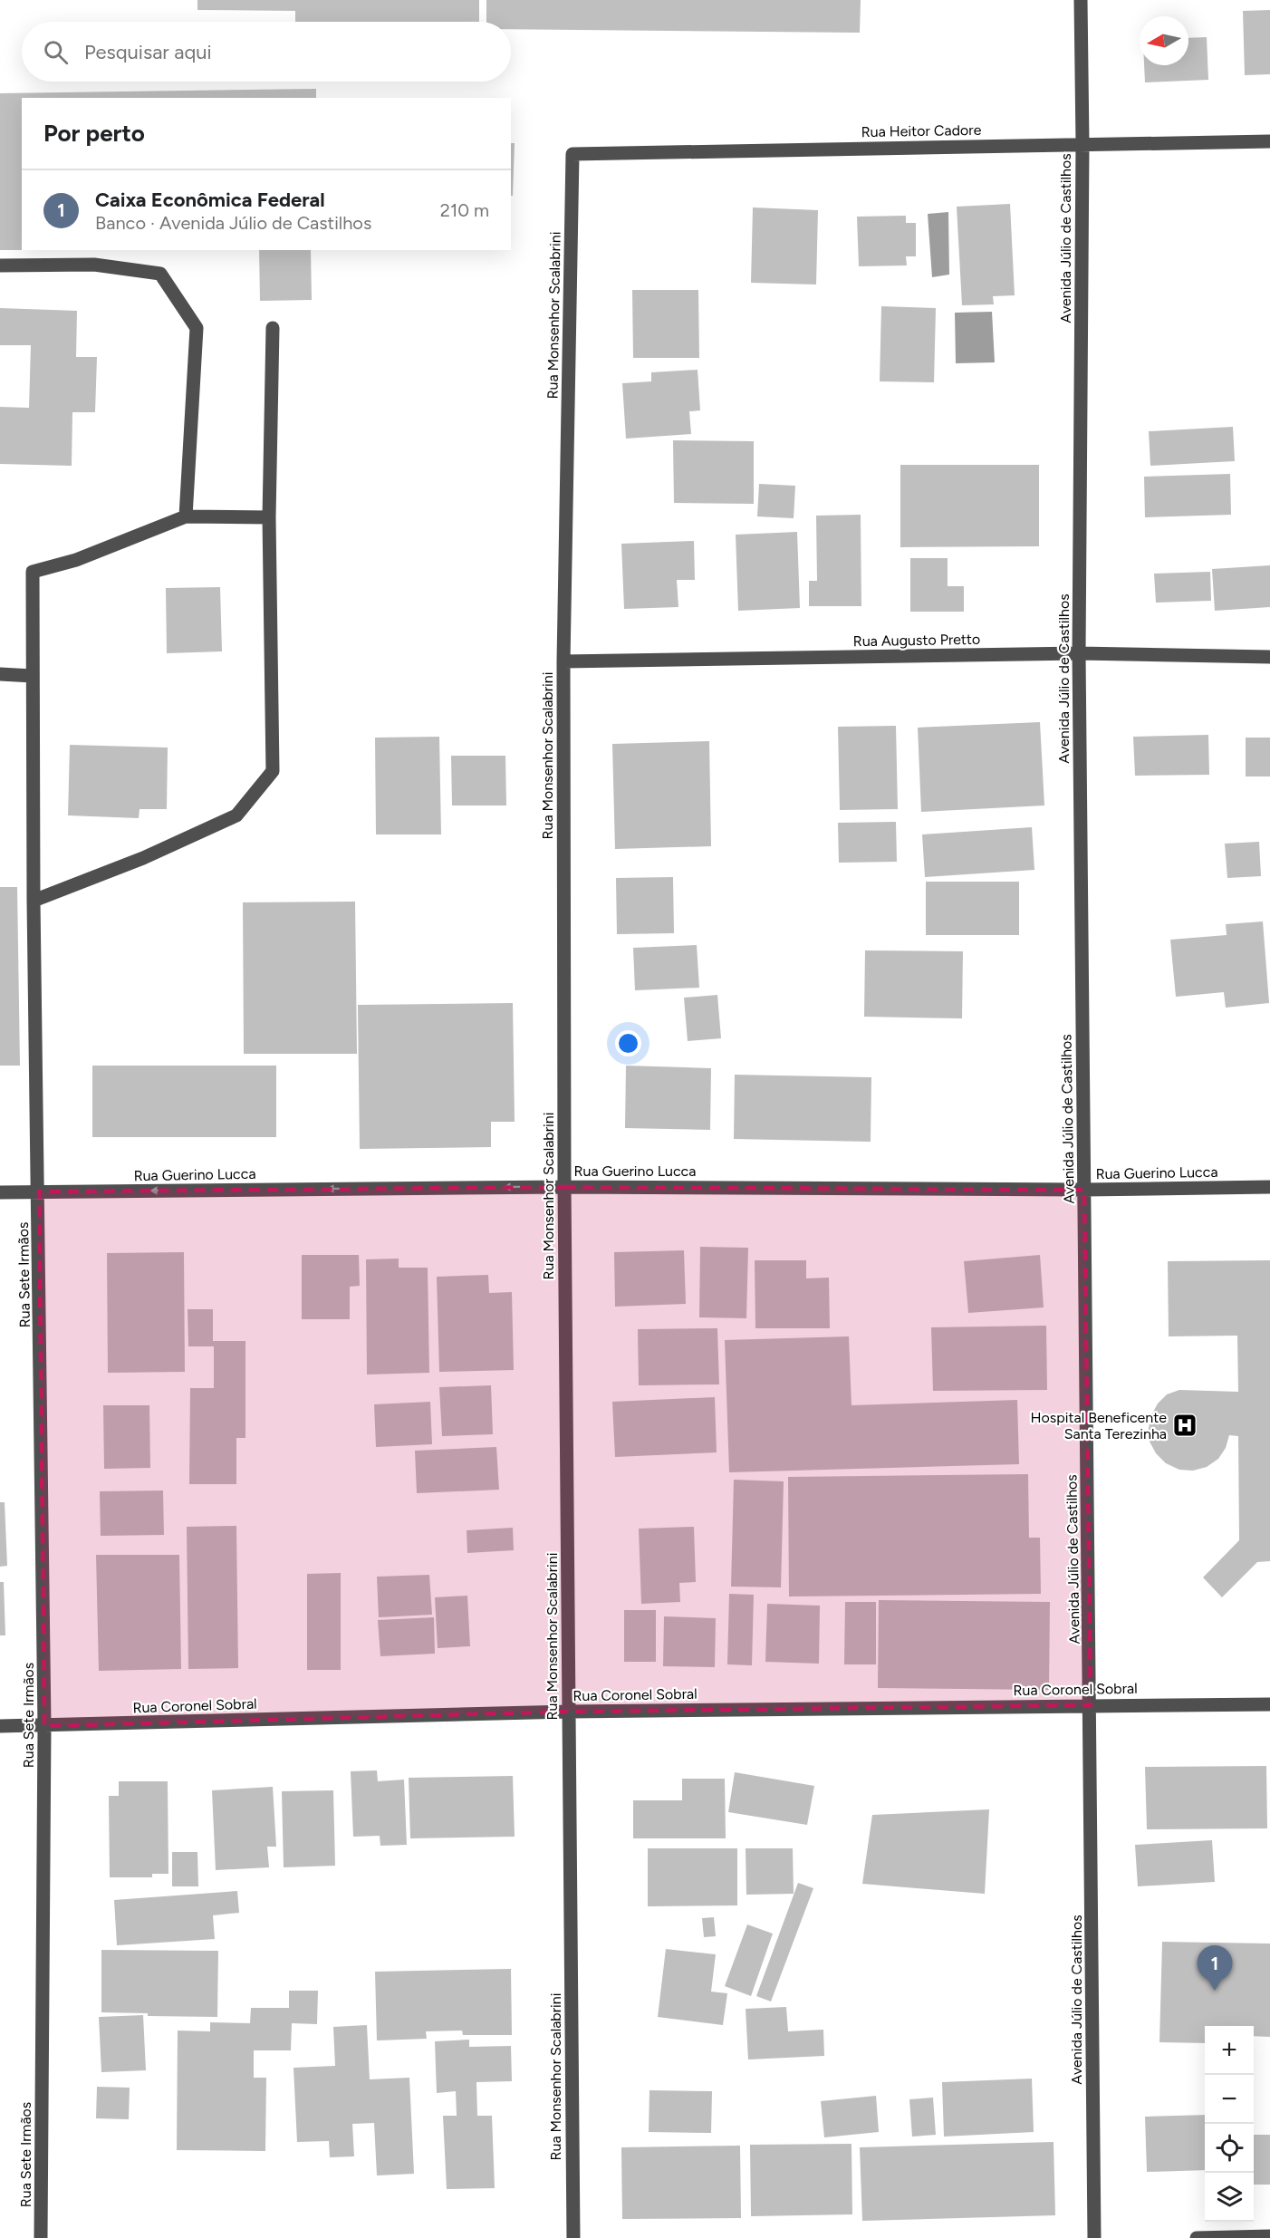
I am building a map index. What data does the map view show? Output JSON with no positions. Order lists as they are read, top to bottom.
{
  "streets": {
    "street": [
      "Rua Heitor Cadore",
      "Avenida Júlio de Castilhos",
      "Rua Monsenhor Scalabrini",
      "Rua Augusto Pretto",
      "Rua Guerino Lucca",
      "Rua Sete Irmãos",
      "Rua Coronel Sobral"
    ]
  },
  "crossings": [
    ["Rua Heitor Cadore", "Avenida Júlio de Castilhos"],
    ["Rua Heitor Cadore", "Rua Monsenhor Scalabrini"],
    ["Avenida Júlio de Castilhos", "Rua Augusto Pretto"],
    ["Avenida Júlio de Castilhos", "Rua Guerino Lucca"],
    ["Avenida Júlio de Castilhos", "Rua Coronel Sobral"],
    ["Rua Monsenhor Scalabrini", "Rua Augusto Pretto"],
    ["Rua Monsenhor Scalabrini", "Rua Guerino Lucca"],
    ["Rua Monsenhor Scalabrini", "Rua Coronel Sobral"],
    ["Rua Guerino Lucca", "Rua Sete Irmãos"],
    ["Rua Sete Irmãos", "Rua Coronel Sobral"]
  ],
  "one_way": ["Rua Guerino Lucca"],
  "places": {
    "hospital": ["Hospital Beneficente Santa Terezinha"]
  },
  "north": "left",
  "page": {
    "search": "Pesquisar aqui",
    "heading": "Por perto",
    "list": [
      {
        "mark": "1",
        "name": "Caixa Econômica Federal",
        "note": "Banco · Avenida Júlio de Castilhos",
        "value": "210 m"
      }
    ],
    "pins": "1",
    "map_buttons": ["+", "−"]
  }
}
